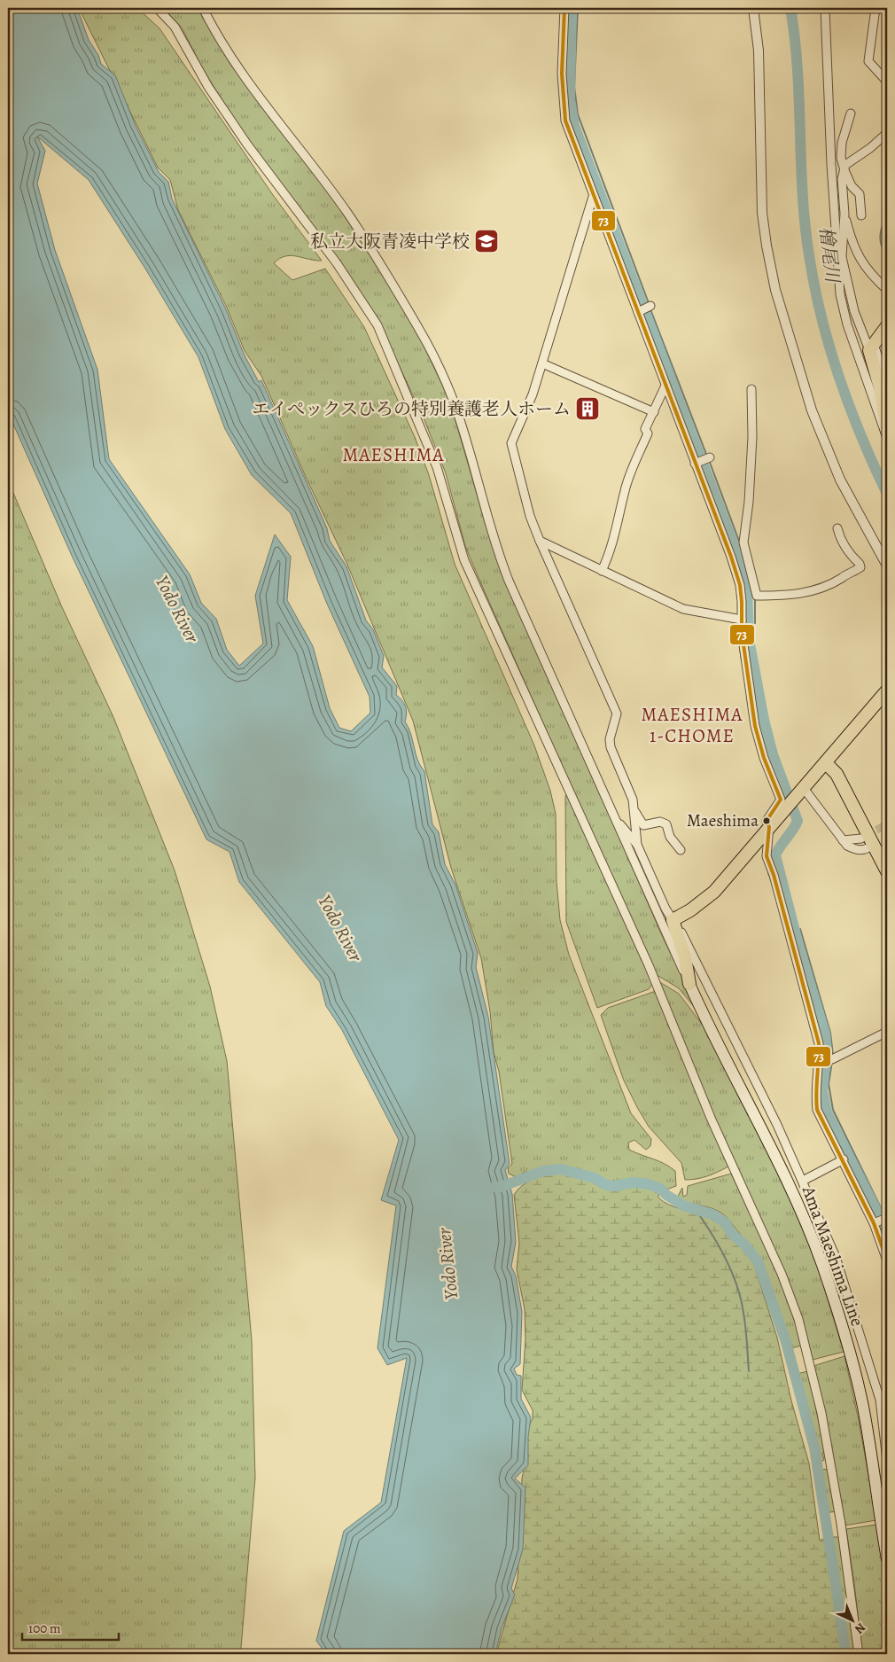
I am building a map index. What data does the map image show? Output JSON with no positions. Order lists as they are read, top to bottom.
{
  "streets": {
    "main road": ["Ama Maeshima Line"]
  },
  "districts": ["MAESHIMA", "MAESHIMA 1-CHOME"],
  "water": ["檜尾川", "Yodo River"],
  "places": {
    "school or university": ["私立大阪青凌中学校"],
    "building": ["エイぺックスひろの特別養護老人ホーム"],
    "other": ["Maeshima"]
  },
  "lines": ["transit line 73"],
  "scale_bar": "100 m",
  "north": "bottom right"
}
